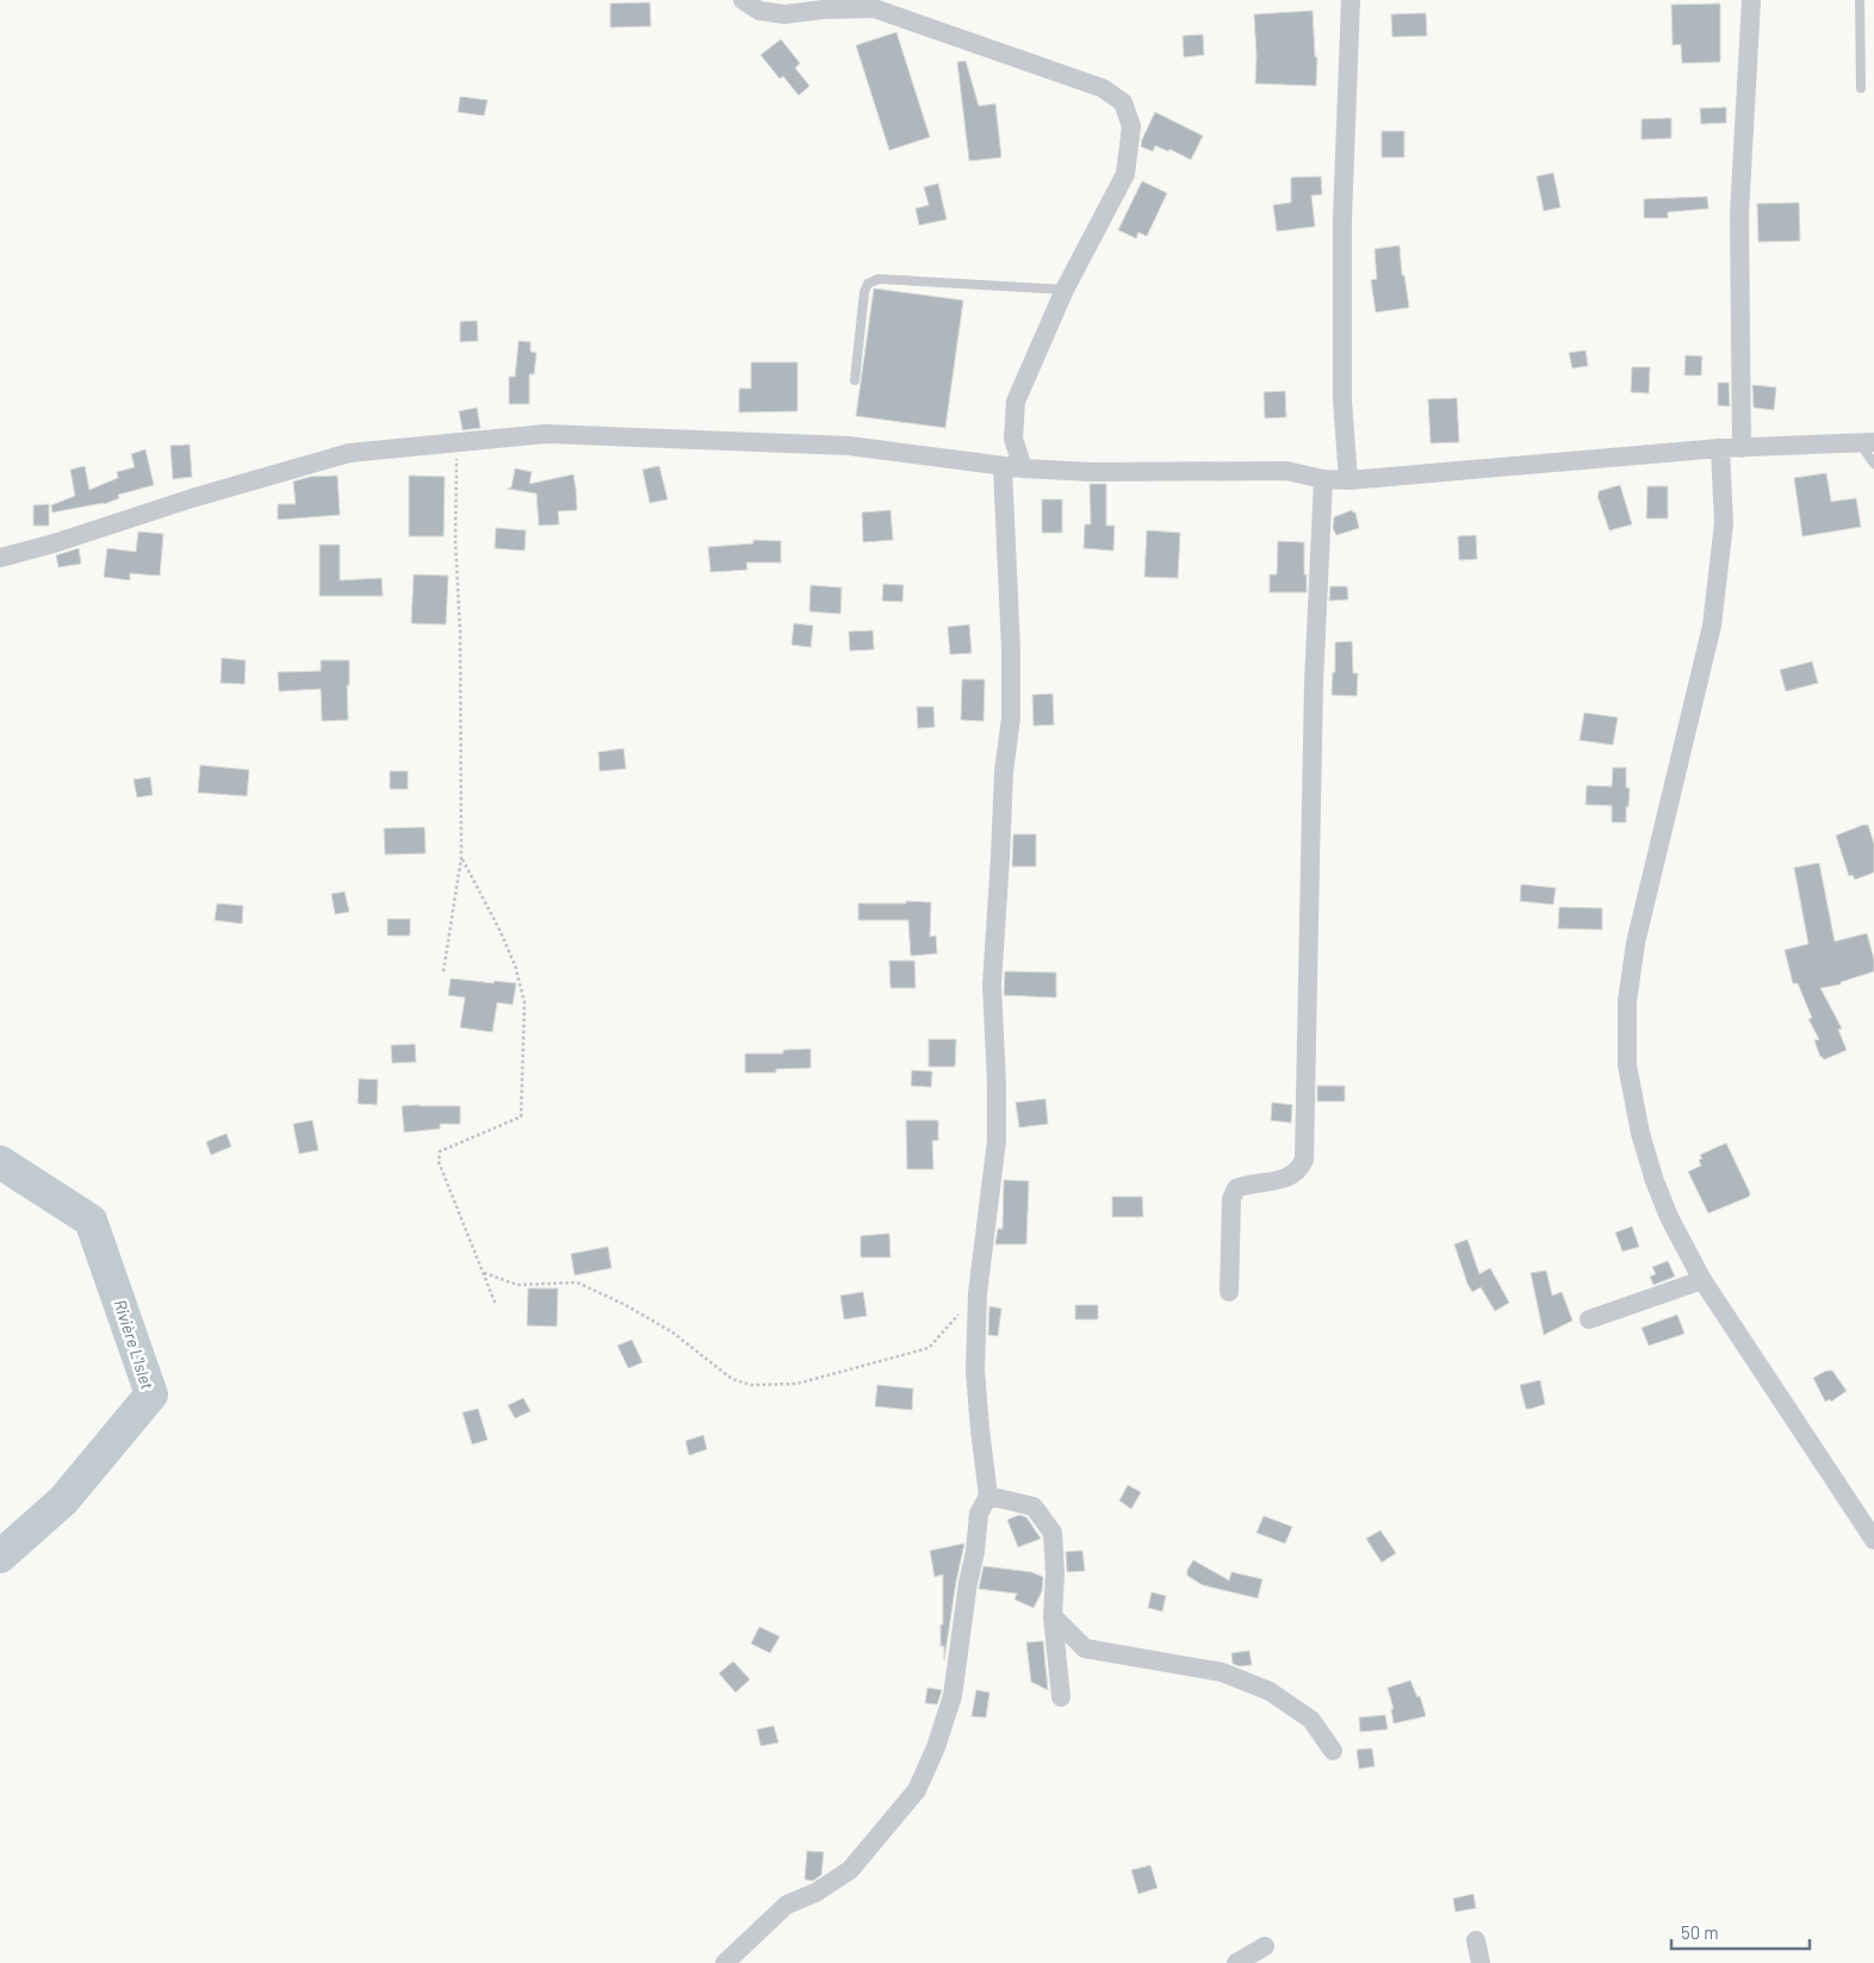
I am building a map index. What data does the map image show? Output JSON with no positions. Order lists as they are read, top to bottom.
{
  "water": ["Rivière L'Islet"],
  "scale_bar": "50 m"
}
